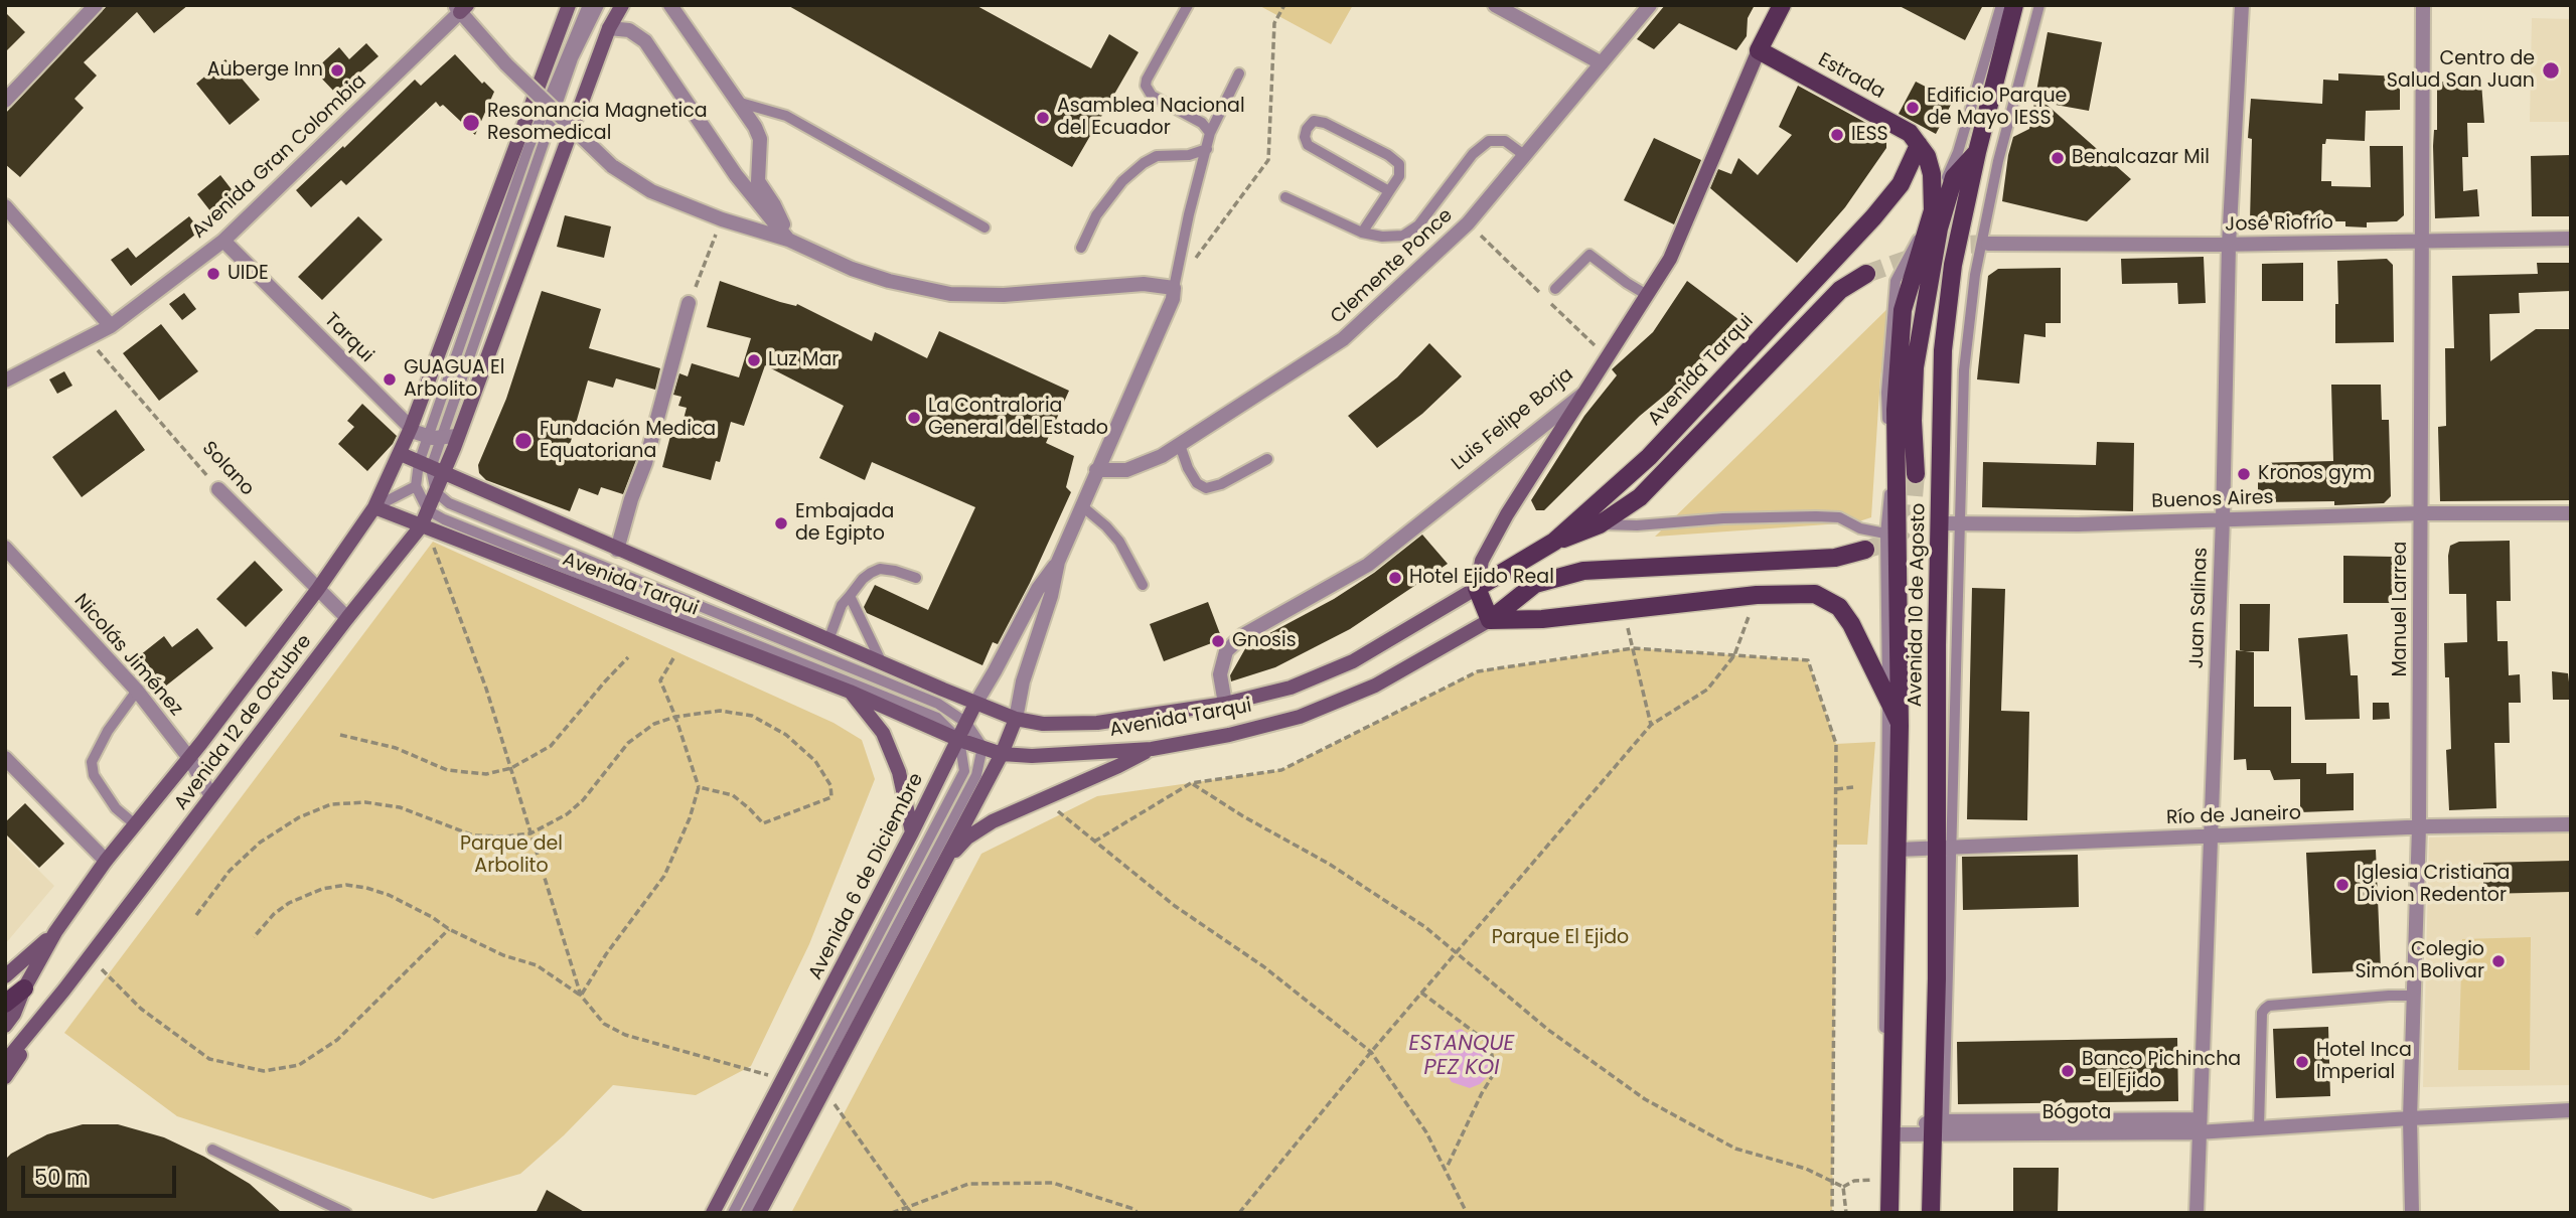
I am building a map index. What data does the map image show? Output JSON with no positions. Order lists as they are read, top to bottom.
{
  "streets": {
    "main road": [
      "Estrada",
      "Avenida Tarqui",
      "Luis Felipe Borja",
      "Avenida 10 de Agosto",
      "Avenida 12 de Octubre",
      "Avenida 6 de Diciembre"
    ],
    "street": [
      "Avenida Gran Colombia",
      "José Riofrío",
      "Clemente Ponce",
      "Tarqui",
      "Solano",
      "Buenos Aires",
      "Juan Salinas",
      "Manuel Larrea",
      "Nicolás Jiménez",
      "Río de Janeiro",
      "Bógota"
    ]
  },
  "crossings": [
    ["Estrada", "Avenida Tarqui"],
    ["Estrada", "Luis Felipe Borja"],
    ["Estrada", "Avenida 10 de Agosto"],
    ["Avenida Gran Colombia", "Tarqui"],
    ["Avenida Gran Colombia", "Solano"],
    ["José Riofrío", "Juan Salinas"],
    ["José Riofrío", "Manuel Larrea"],
    ["Clemente Ponce", "Avenida 6 de Diciembre"],
    ["Avenida Tarqui", "Luis Felipe Borja"],
    ["Avenida Tarqui", "Avenida 10 de Agosto"],
    ["Avenida Tarqui", "Avenida 12 de Octubre"],
    ["Avenida Tarqui", "Avenida 6 de Diciembre"],
    ["Solano", "Avenida 12 de Octubre"],
    ["Buenos Aires", "Avenida 10 de Agosto"],
    ["Buenos Aires", "Juan Salinas"],
    ["Buenos Aires", "Manuel Larrea"],
    ["Avenida 10 de Agosto", "Río de Janeiro"],
    ["Avenida 10 de Agosto", "Bógota"],
    ["Juan Salinas", "Río de Janeiro"],
    ["Juan Salinas", "Bógota"],
    ["Manuel Larrea", "Río de Janeiro"],
    ["Manuel Larrea", "Bógota"],
    ["Nicolás Jiménez", "Avenida 12 de Octubre"]
  ],
  "water": ["ESTANQUE PEZ KOI"],
  "parks": ["Parque del Arbolito", "Parque El Ejido"],
  "places": [
    "Auberge Inn",
    "Centro de Salud San Juan",
    "Edificio Parque de Mayo IESS",
    "Asamblea Nacional del Ecuador",
    "Resonancia Magnetica Resomedical",
    "IESS",
    "Benalcazar Mil",
    "UIDE",
    "Luz Mar",
    "GUAGUA El Arbolito",
    "La Contraloria General del Estado",
    "Fundación Medica Equatoriana",
    "Kronos gym",
    "Embajada de Egipto",
    "Hotel Ejido Real",
    "Gnosis",
    "Iglesia Cristiana Divion Redentor",
    "Colegio Simón Bolivar",
    "Hotel Inca Imperial",
    "Banco Pichincha - El Ejido"
  ],
  "scale_bar": "50 m"
}
